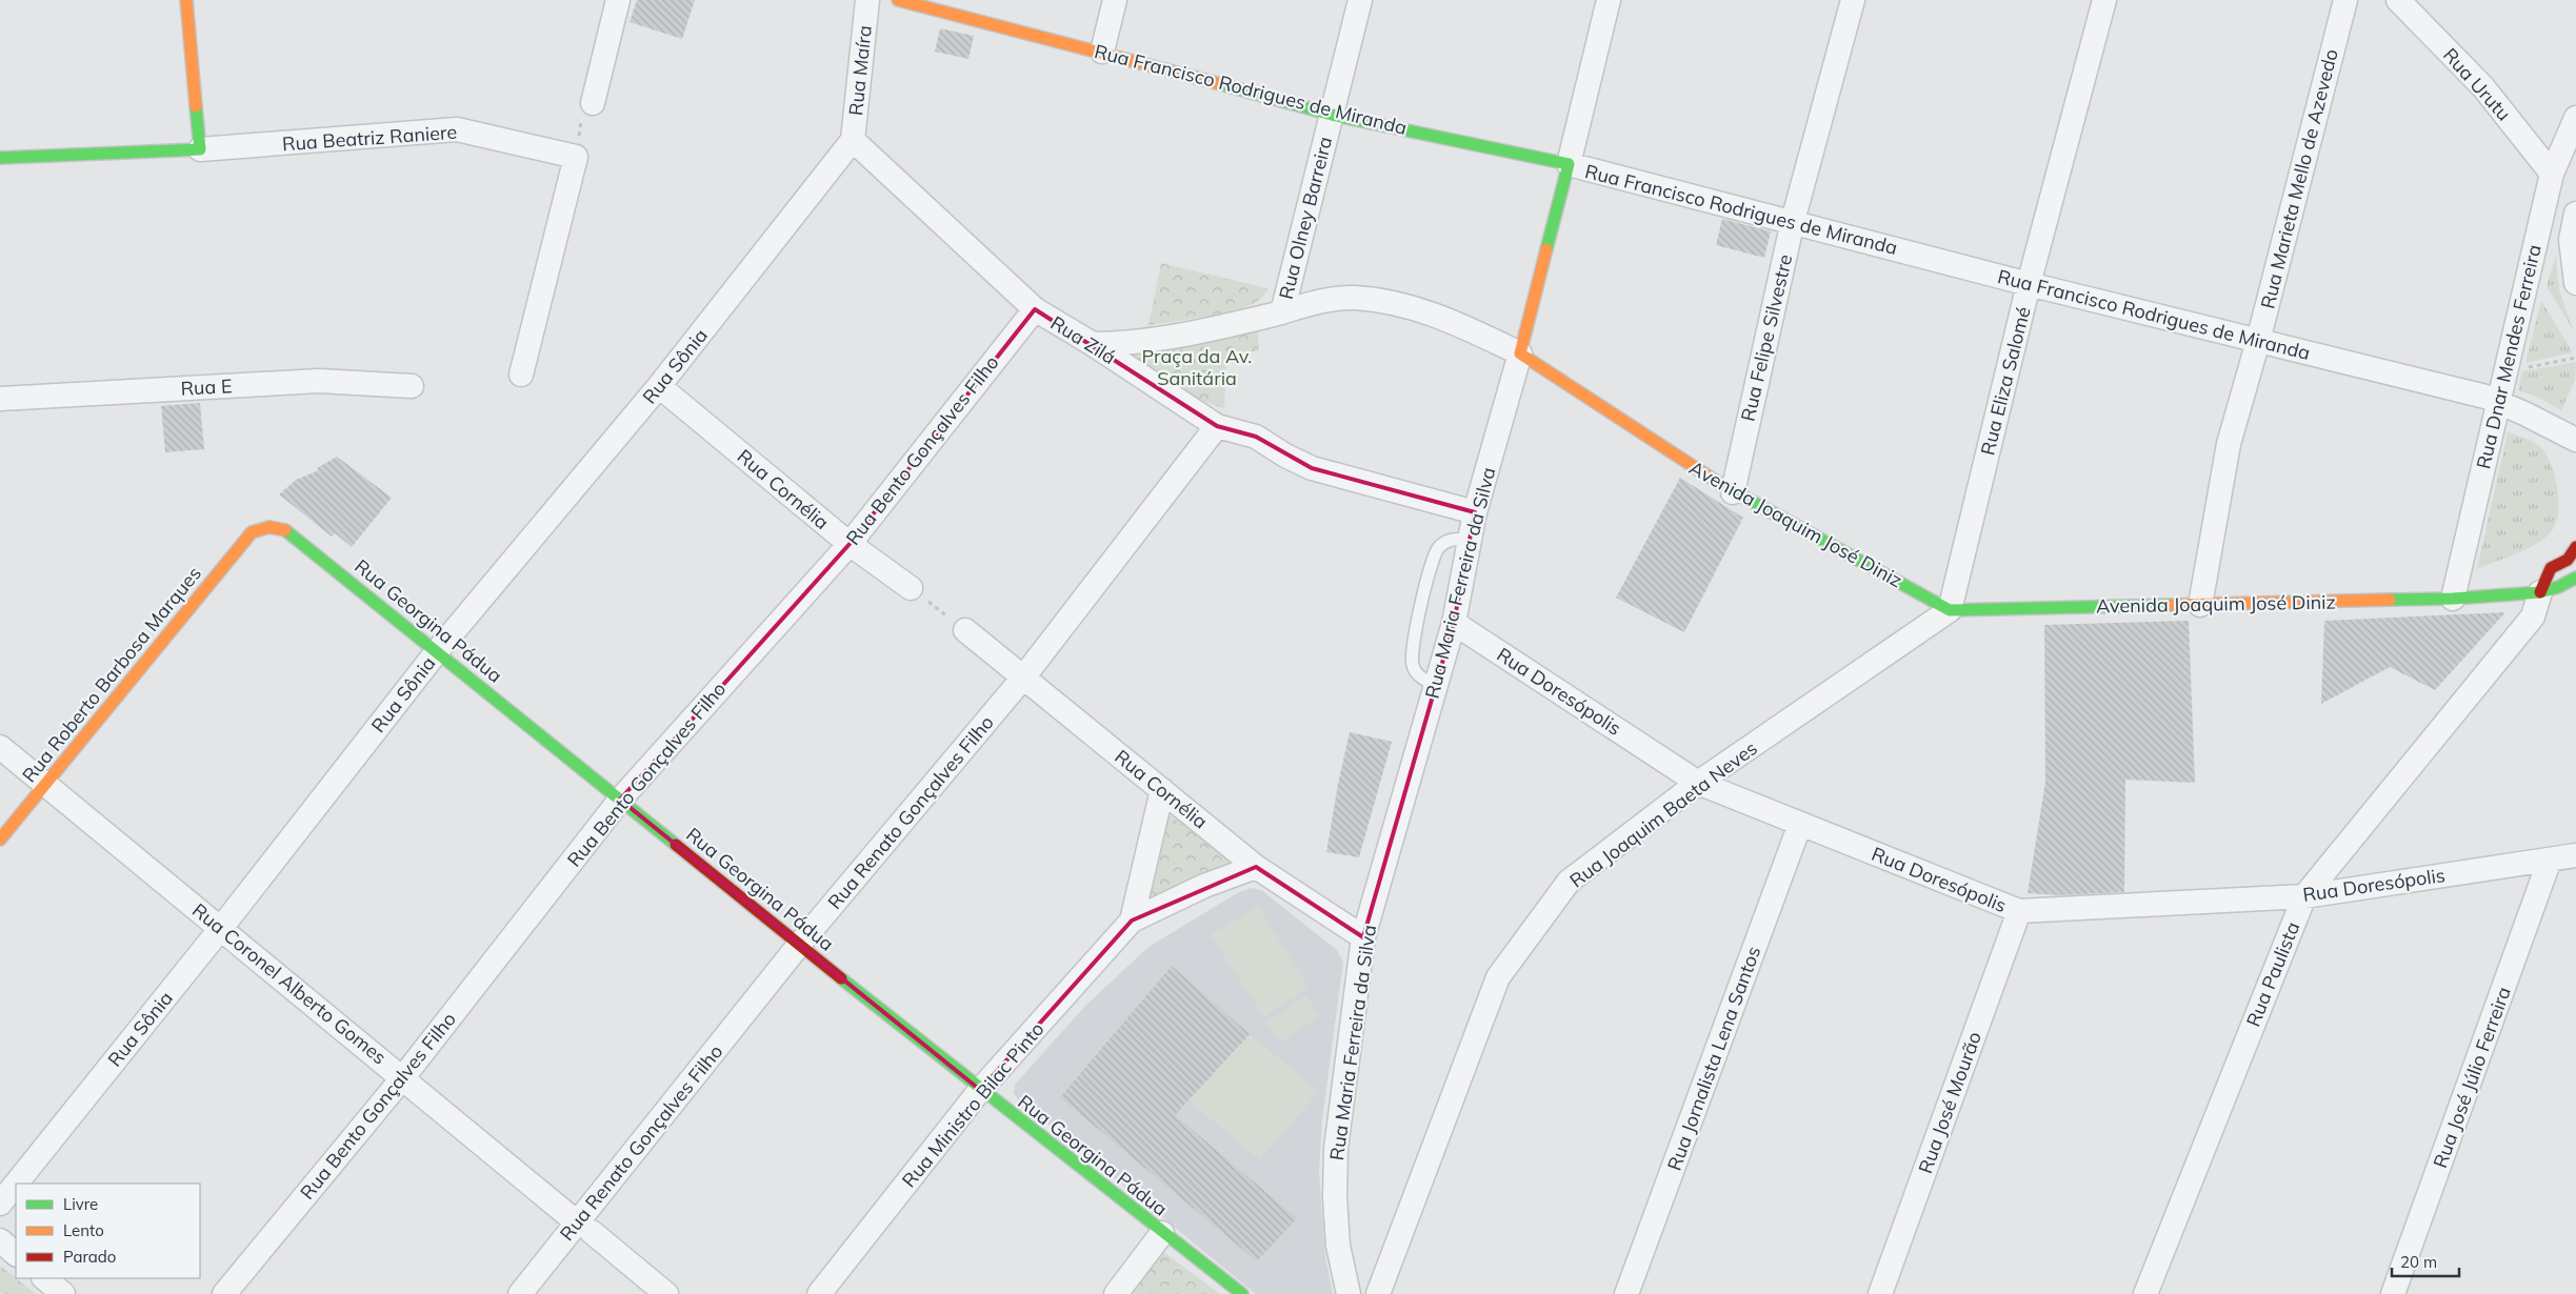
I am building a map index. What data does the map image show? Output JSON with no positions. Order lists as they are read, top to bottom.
{
  "streets": {
    "street": [
      "Rua Maíra",
      "Rua Urutu",
      "Rua Francisco Rodrigues de Miranda",
      "Rua Beatriz Raniere",
      "Rua Marieta Mello de Azevedo",
      "Rua Olney Barreira",
      "Rua Felipe Silvestre",
      "Rua Zilá",
      "Rua Dnar Mendes Ferreira",
      "Rua Sônia",
      "Rua Eliza Salomé",
      "Rua E",
      "Rua Bento Gonçalves Filho",
      "Rua Cornélia",
      "Avenida Joaquim José Diniz",
      "Rua Maria Ferreira da Silva",
      "Rua Georgina Pádua",
      "Rua Roberto Barbosa Marques",
      "Rua Doresópolis",
      "Rua Renato Gonçalves Filho",
      "Rua Joaquim Baeta Neves",
      "Rua Paulista",
      "Rua Coronel Alberto Gomes",
      "Rua Jornalista Lena Santos",
      "Rua José Júlio Ferreira",
      "Rua José Mourão",
      "Rua Ministro Bilac Pinto"
    ]
  },
  "crossings": [
    ["Rua Maíra", "Rua Zilá"],
    ["Rua Maíra", "Rua Sônia"],
    ["Rua Urutu", "Rua Dnar Mendes Ferreira"],
    ["Rua Francisco Rodrigues de Miranda", "Rua Marieta Mello de Azevedo"],
    ["Rua Francisco Rodrigues de Miranda", "Rua Olney Barreira"],
    ["Rua Francisco Rodrigues de Miranda", "Rua Felipe Silvestre"],
    ["Rua Francisco Rodrigues de Miranda", "Rua Dnar Mendes Ferreira"],
    ["Rua Francisco Rodrigues de Miranda", "Rua Eliza Salomé"],
    ["Rua Francisco Rodrigues de Miranda", "Rua Maria Ferreira da Silva"],
    ["Rua Marieta Mello de Azevedo", "Avenida Joaquim José Diniz"],
    ["Rua Olney Barreira", "Avenida Joaquim José Diniz"],
    ["Rua Felipe Silvestre", "Avenida Joaquim José Diniz"],
    ["Rua Zilá", "Rua Sônia"],
    ["Rua Zilá", "Rua Bento Gonçalves Filho"],
    ["Rua Zilá", "Avenida Joaquim José Diniz"],
    ["Rua Zilá", "Rua Maria Ferreira da Silva"],
    ["Rua Zilá", "Rua Renato Gonçalves Filho"],
    ["Rua Dnar Mendes Ferreira", "Avenida Joaquim José Diniz"],
    ["Rua Sônia", "Rua Cornélia"],
    ["Rua Sônia", "Rua Georgina Pádua"],
    ["Rua Sônia", "Rua Coronel Alberto Gomes"],
    ["Rua Eliza Salomé", "Avenida Joaquim José Diniz"],
    ["Rua Eliza Salomé", "Rua Joaquim Baeta Neves"],
    ["Rua Bento Gonçalves Filho", "Rua Cornélia"],
    ["Rua Bento Gonçalves Filho", "Rua Georgina Pádua"],
    ["Rua Bento Gonçalves Filho", "Rua Coronel Alberto Gomes"],
    ["Rua Cornélia", "Rua Maria Ferreira da Silva"],
    ["Rua Cornélia", "Rua Renato Gonçalves Filho"],
    ["Rua Cornélia", "Rua Ministro Bilac Pinto"],
    ["Avenida Joaquim José Diniz", "Rua Maria Ferreira da Silva"],
    ["Avenida Joaquim José Diniz", "Rua Joaquim Baeta Neves"],
    ["Avenida Joaquim José Diniz", "Rua Paulista"],
    ["Rua Maria Ferreira da Silva", "Rua Doresópolis"],
    ["Rua Georgina Pádua", "Rua Roberto Barbosa Marques"],
    ["Rua Georgina Pádua", "Rua Renato Gonçalves Filho"],
    ["Rua Georgina Pádua", "Rua Ministro Bilac Pinto"],
    ["Rua Roberto Barbosa Marques", "Rua Coronel Alberto Gomes"],
    ["Rua Doresópolis", "Rua Joaquim Baeta Neves"],
    ["Rua Doresópolis", "Rua Paulista"],
    ["Rua Doresópolis", "Rua Jornalista Lena Santos"],
    ["Rua Doresópolis", "Rua José Júlio Ferreira"],
    ["Rua Doresópolis", "Rua José Mourão"],
    ["Rua Renato Gonçalves Filho", "Rua Coronel Alberto Gomes"]
  ],
  "parks": ["Praça da Av. Sanitária"],
  "legend": ["Livre", "Lento", "Parado"],
  "scale_bar": "20 m"
}
